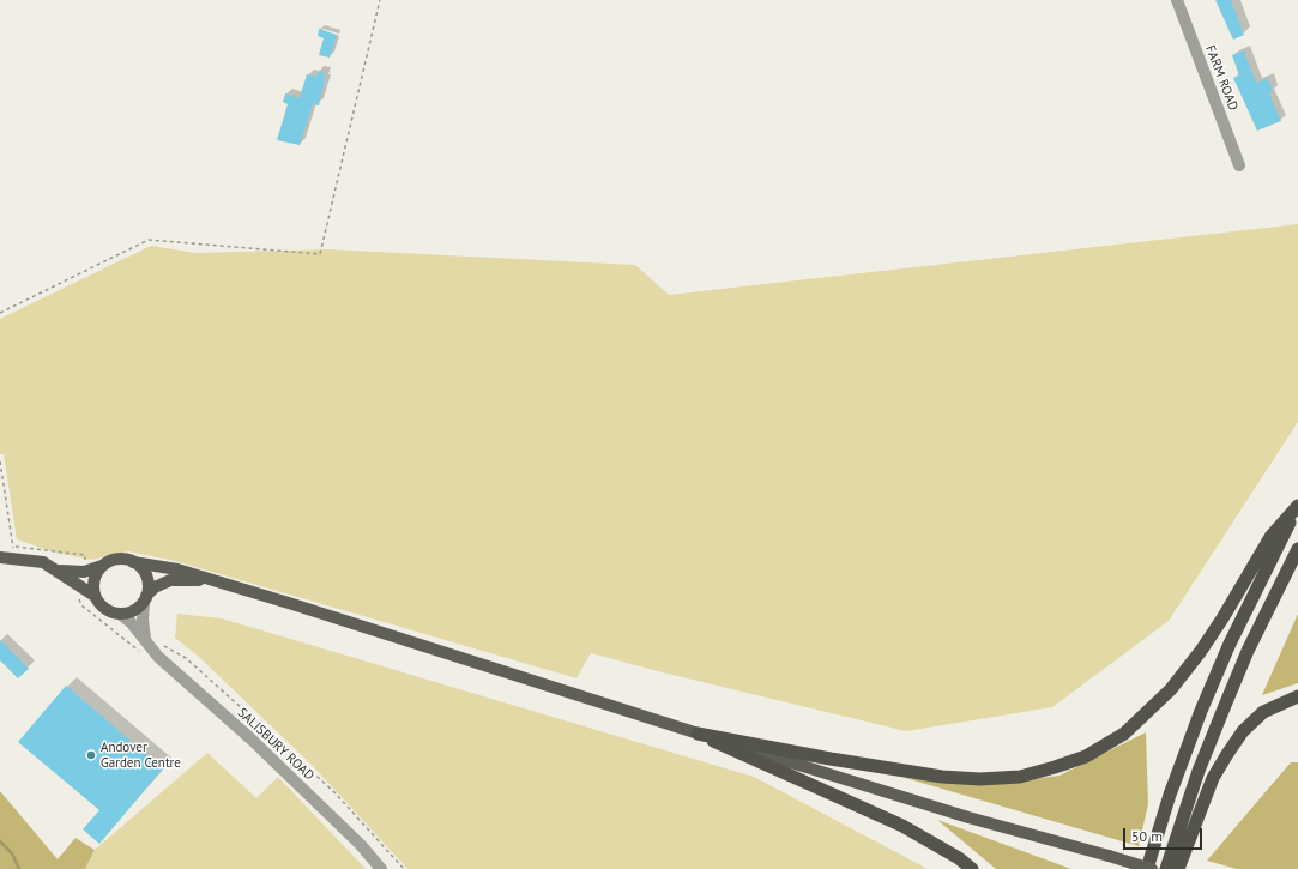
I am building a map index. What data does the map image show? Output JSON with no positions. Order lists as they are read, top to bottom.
{
  "streets": {
    "street": ["FARM ROAD", "SALISBURY ROAD"]
  },
  "places": ["Andover Garden Centre"],
  "scale_bar": "50 m"
}
